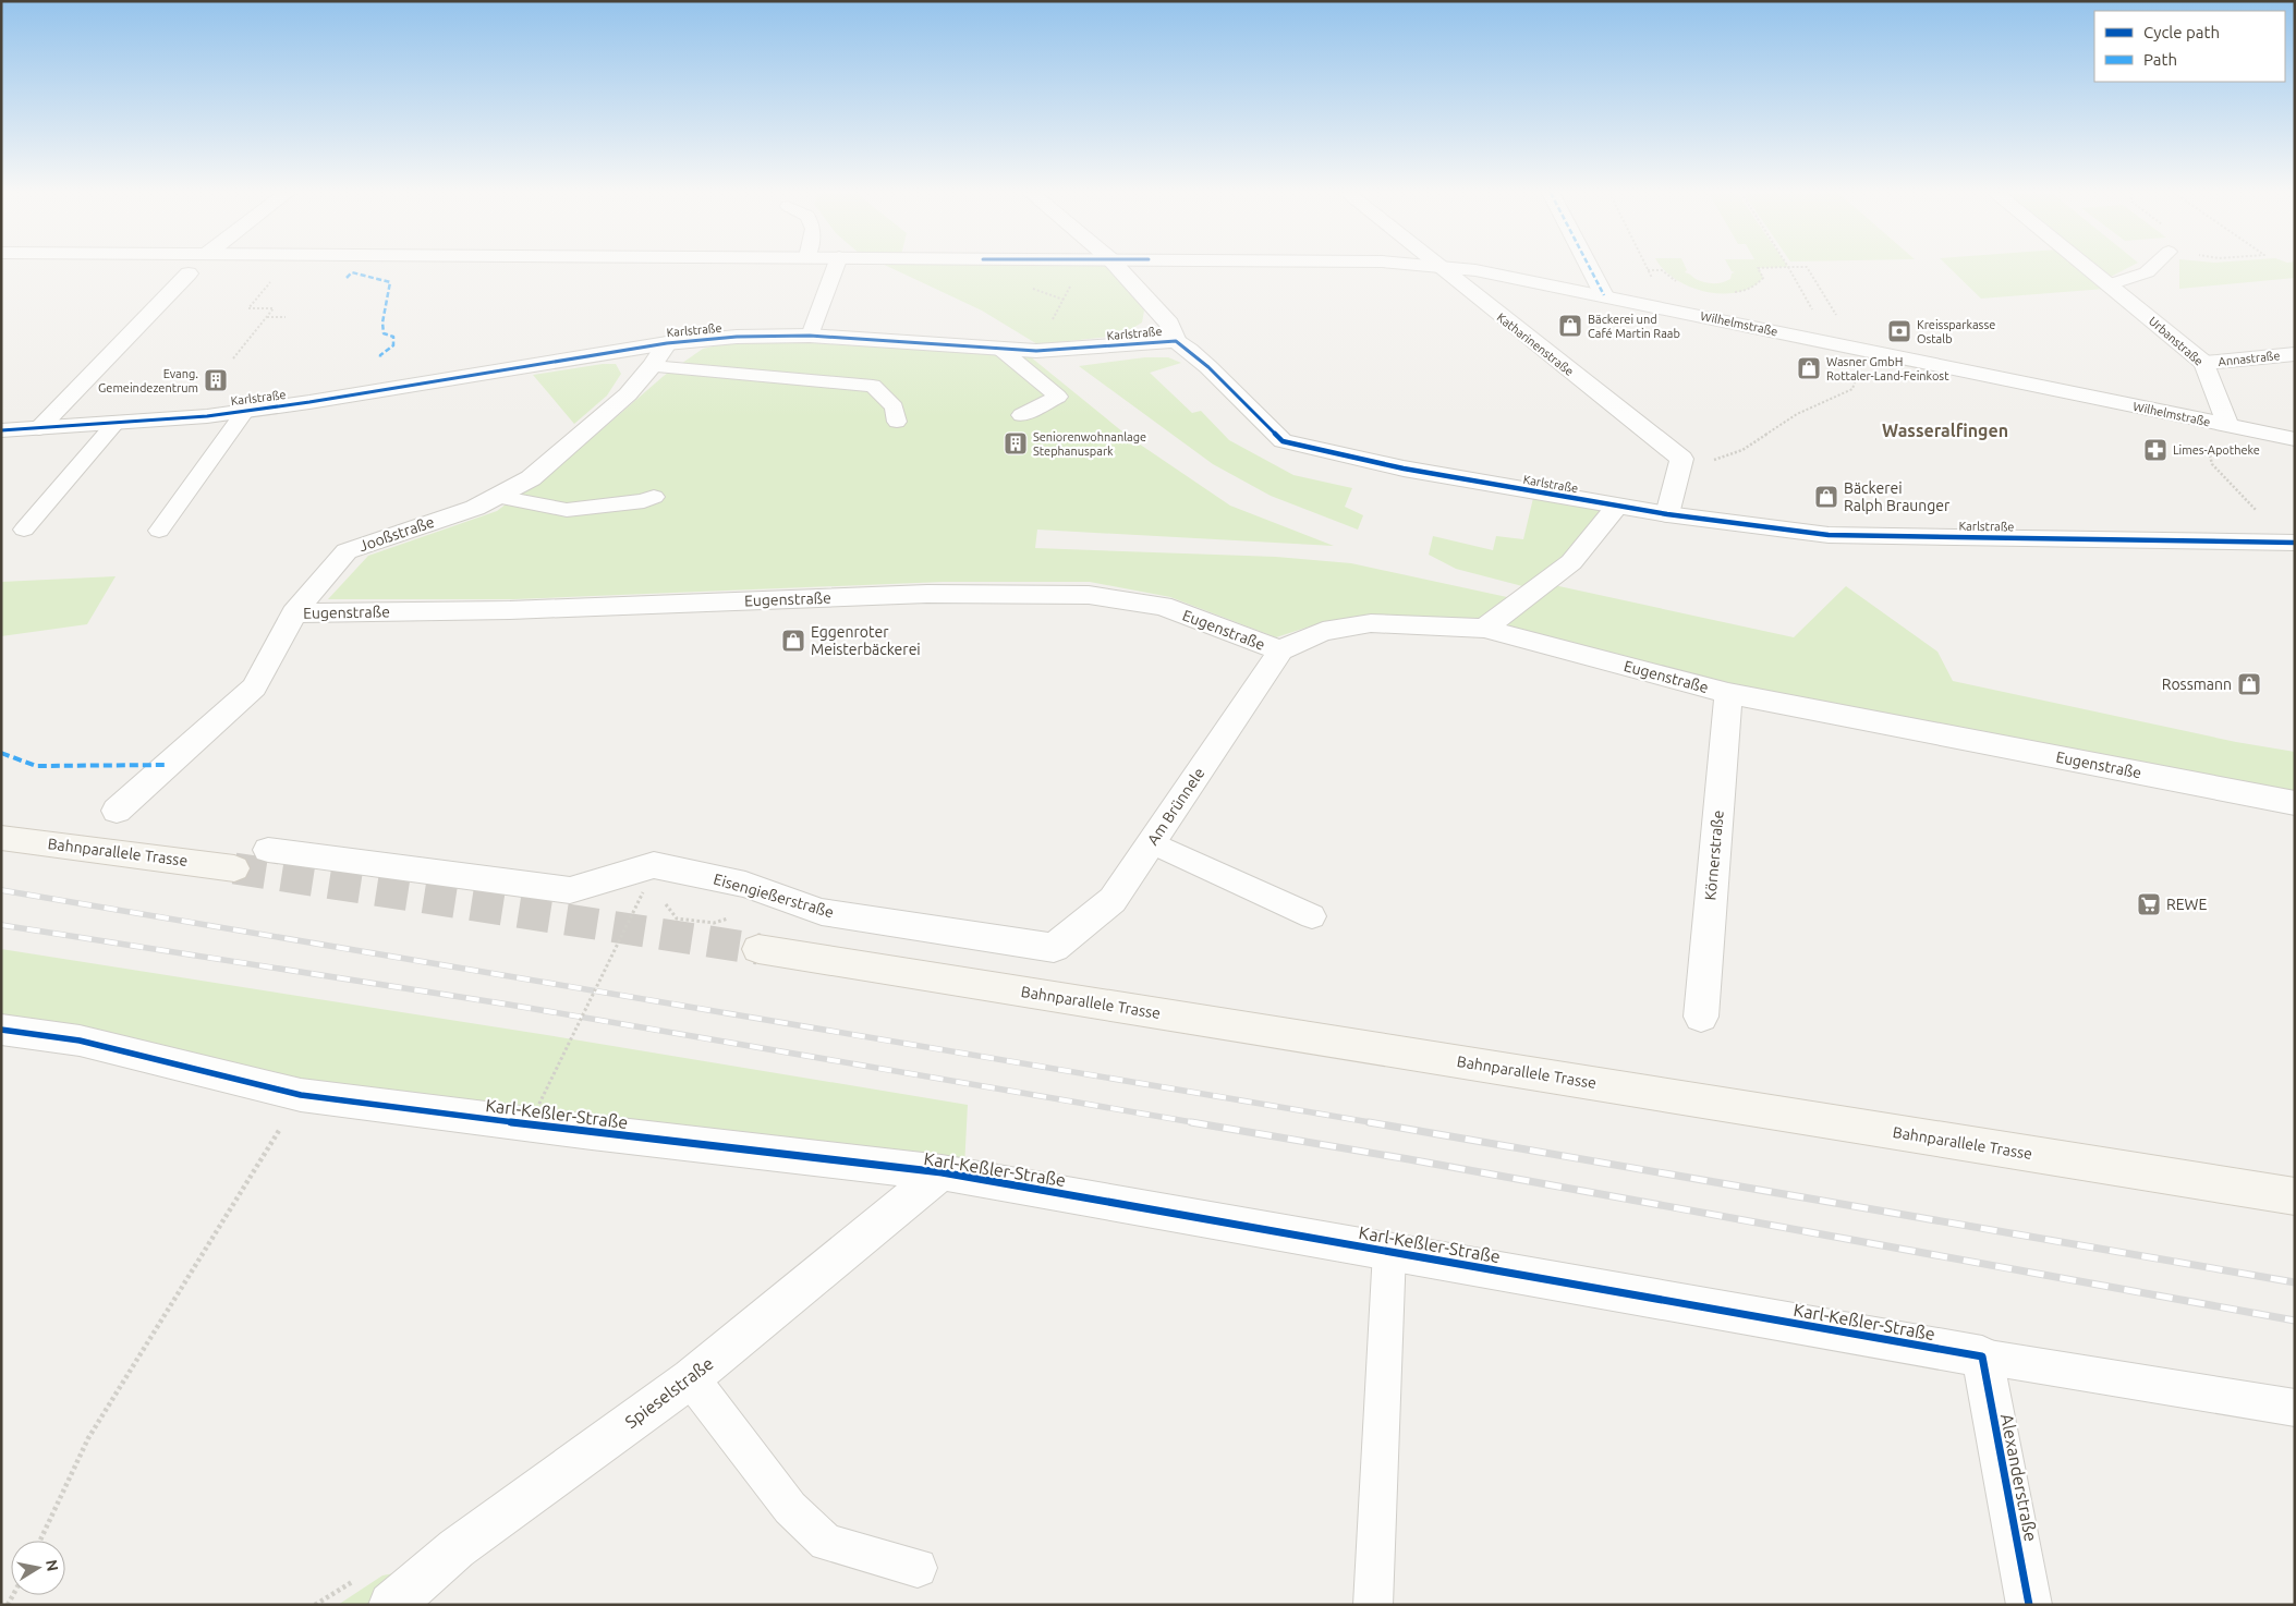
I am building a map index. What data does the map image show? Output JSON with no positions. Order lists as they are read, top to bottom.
{
  "streets": {
    "main road": ["Bahnparallele Trasse"],
    "street": [
      "Wilhelmstraße",
      "Karlstraße",
      "Urbanstraße",
      "Katharinenstraße",
      "Annastraße",
      "Jooßstraße",
      "Eugenstraße",
      "Am Brünnele",
      "Körnerstraße",
      "Eisengießerstraße",
      "Karl-Keßler-Straße",
      "Spieselstraße",
      "Alexanderstraße"
    ]
  },
  "crossings": [
    ["Wilhelmstraße", "Urbanstraße"],
    ["Karlstraße", "Jooßstraße"],
    ["Urbanstraße", "Annastraße"],
    ["Jooßstraße", "Eugenstraße"],
    ["Eugenstraße", "Am Brünnele"],
    ["Eugenstraße", "Körnerstraße"],
    ["Am Brünnele", "Eisengießerstraße"],
    ["Karl-Keßler-Straße", "Spieselstraße"],
    ["Karl-Keßler-Straße", "Alexanderstraße"]
  ],
  "districts": ["Wasseralfingen"],
  "places": {
    "shop": [
      "Bäckerei und Café Martin Raab",
      "Wasner GmbH Rottaler-Land-Feinkost",
      "Bäckerei Ralph Braunger",
      "Eggenroter Meisterbäckerei",
      "Rossmann"
    ],
    "bank": ["Kreissparkasse Ostalb"],
    "building": ["Evang. Gemeindezentrum", "Seniorenwohnanlage Stephanuspark"],
    "pharmacy": ["Limes-Apotheke"],
    "supermarket": ["REWE"]
  },
  "legend": ["Cycle path", "Path"],
  "north": "right"
}
